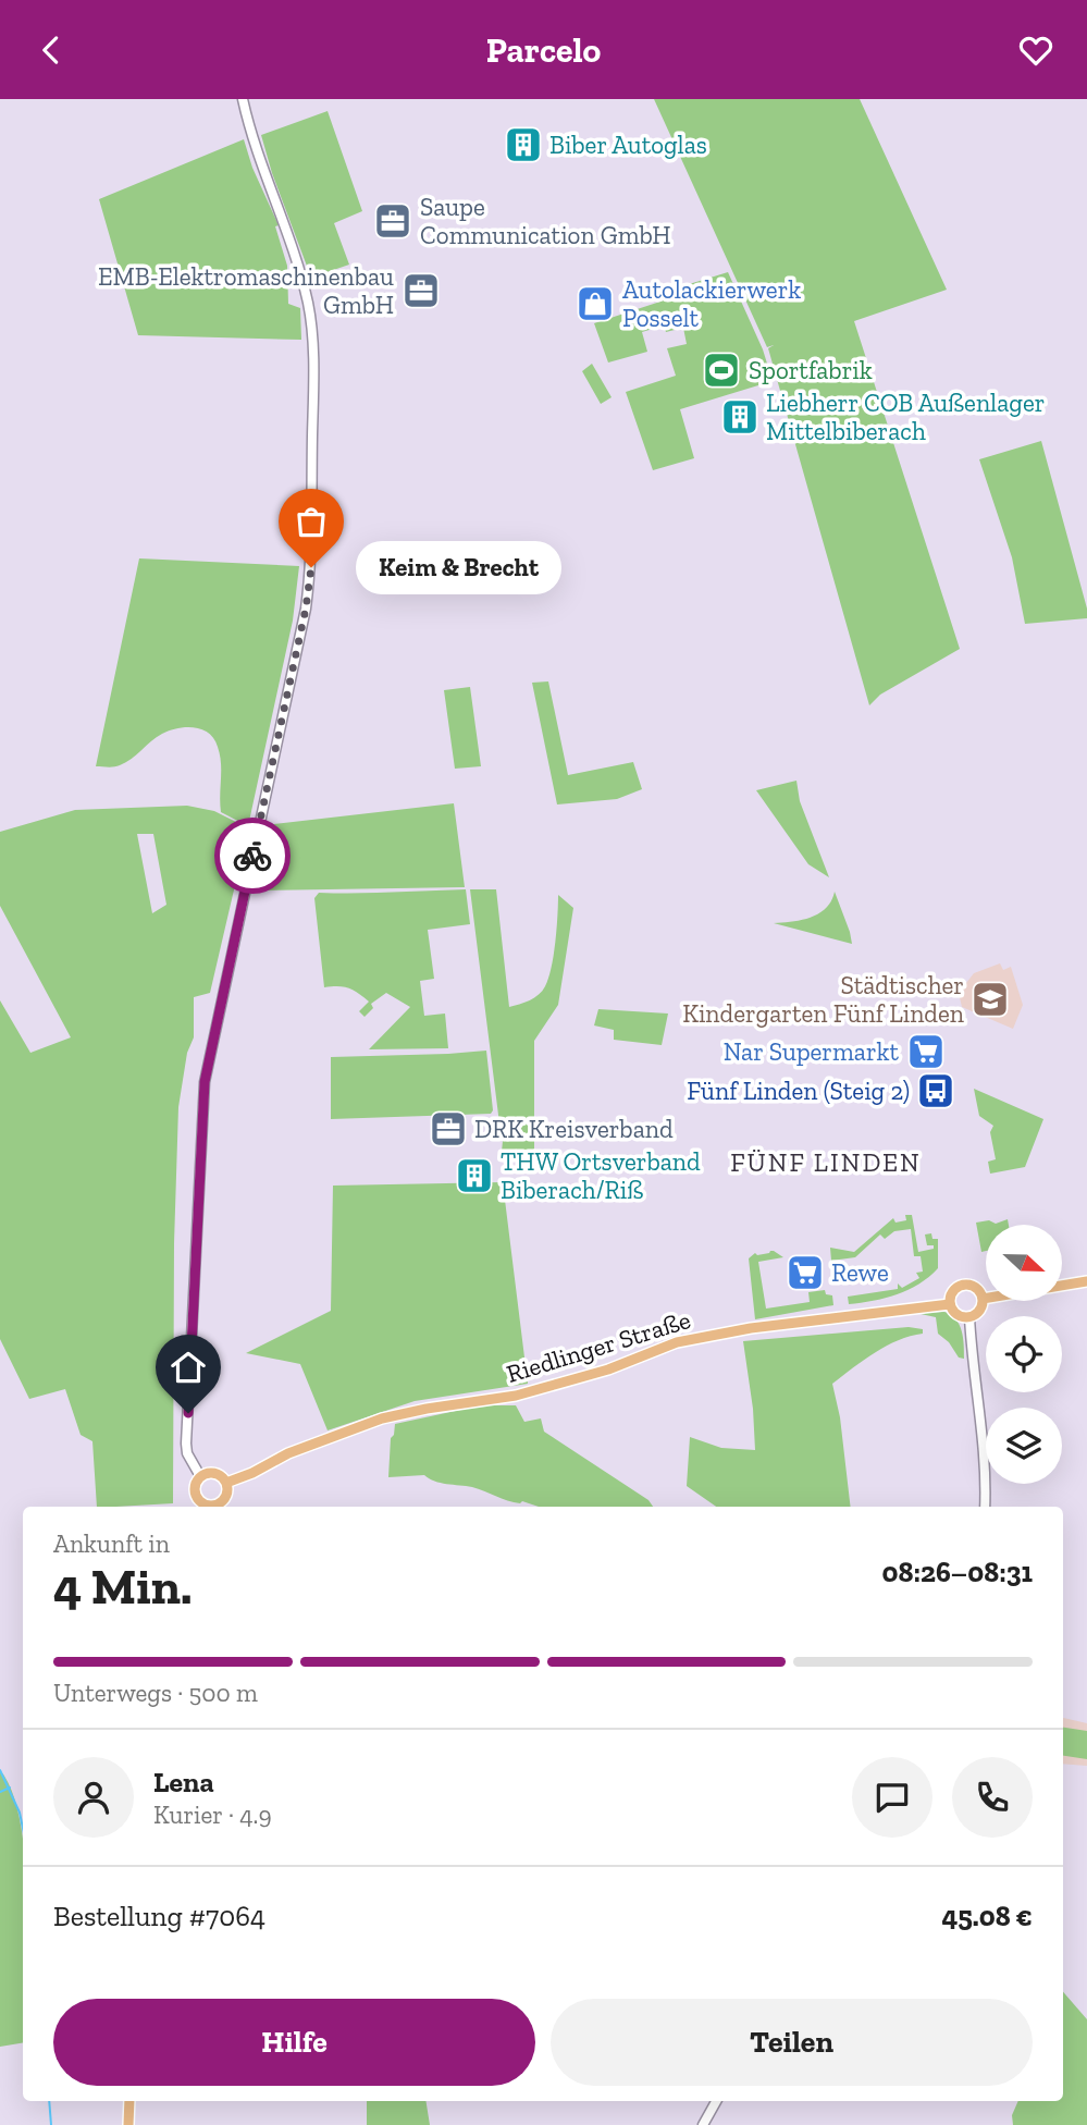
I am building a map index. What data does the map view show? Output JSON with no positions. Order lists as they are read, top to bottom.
{
  "streets": {
    "main road": ["Riedlinger Straße"]
  },
  "districts": ["FÜNF LINDEN"],
  "places": {
    "building": ["Biber Autoglas", "Liebherr COB Außenlager Mittelbiberach", "THW Ortsverband Biberach/Riß"],
    "office": ["Saupe Communication GmbH", "EMB-Elektromaschinenbau GmbH", "DRK Kreisverband"],
    "shop": ["Autolackierwerk Posselt"],
    "sports": ["Sportfabrik"],
    "other": ["Keim & Brecht"],
    "school or university": ["Städtischer Kindergarten Fünf Linden"],
    "supermarket": ["Nar Supermarkt", "Rewe"],
    "bus stop": ["Fünf Linden (Steig 2)"]
  },
  "north": "right",
  "page": {
    "header": "Parcelo",
    "bubble": "Keim & Brecht",
    "heading": ["4 Min.", "Ankunft in", "08:26–08:31"],
    "panel": [
      "Lena",
      "Kurier · 4.9",
      "Bestellung #7064",
      "45.08 €"
    ],
    "bar": "Unterwegs · 500 m",
    "buttons": ["Hilfe", "Teilen"]
  }
}
